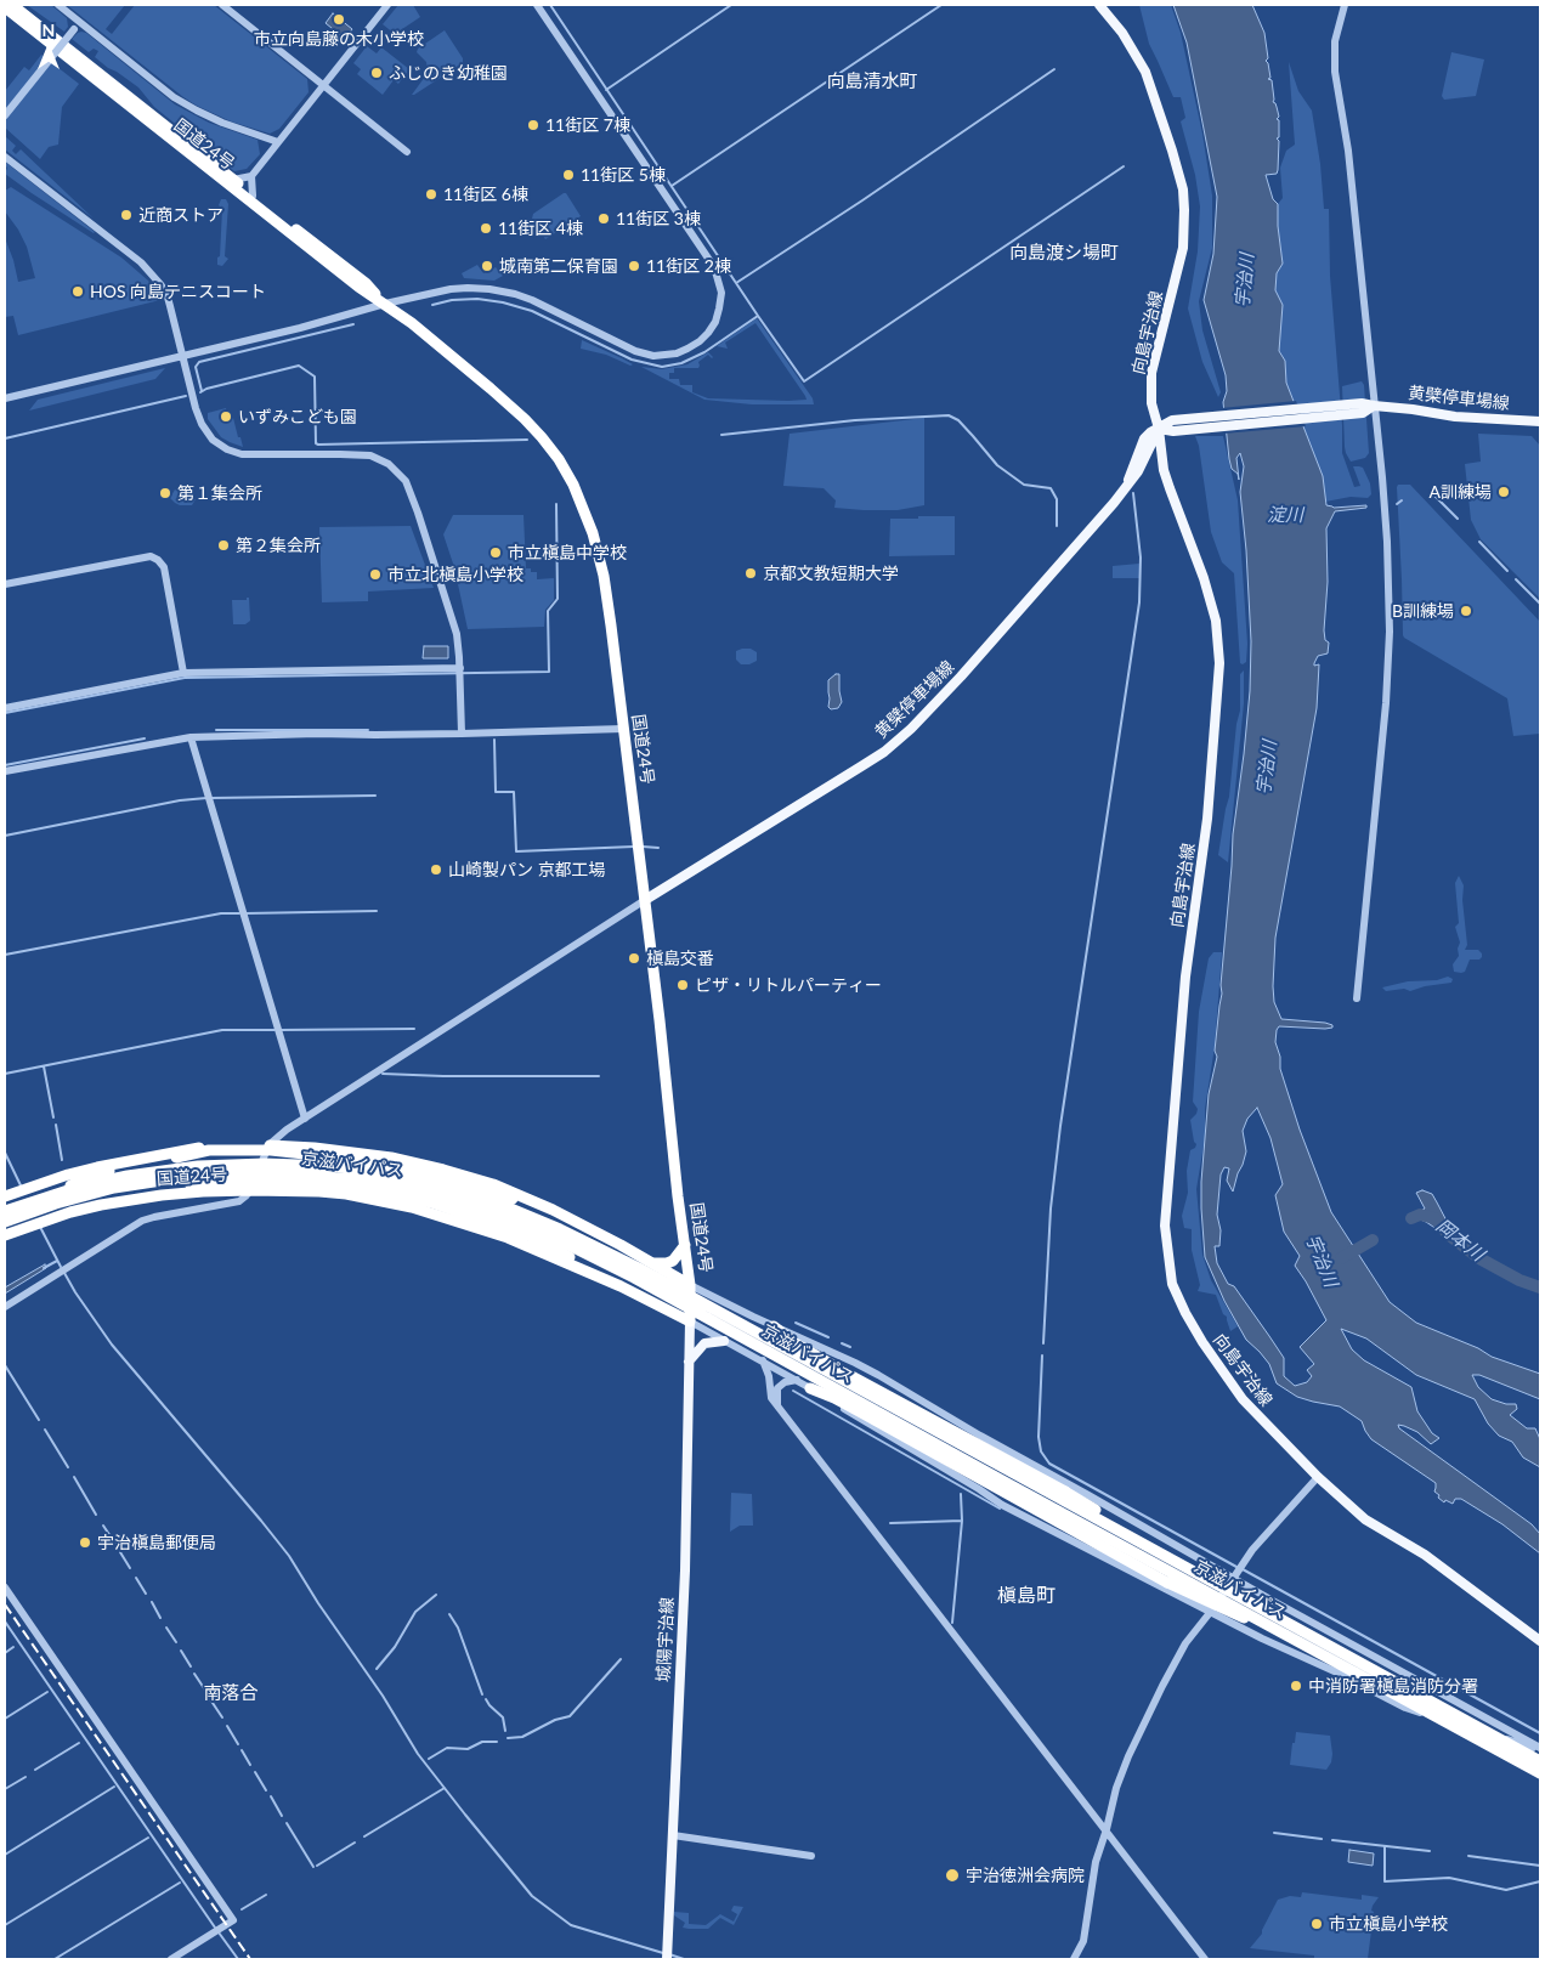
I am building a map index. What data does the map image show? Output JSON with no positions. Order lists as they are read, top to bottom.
{
  "streets": {
    "highway": ["国道24号", "京滋バイパス"],
    "main road": ["向島宇治線", "黄檗停車場線", "城陽宇治線"]
  },
  "crossings": [
    ["国道24号", "黄檗停車場線"],
    ["国道24号", "城陽宇治線"],
    ["向島宇治線", "黄檗停車場線"]
  ],
  "districts": [
    "向島清水町",
    "向島渡シ場町",
    "槇島町",
    "南落合"
  ],
  "water": ["宇治川", "淀川", "岡本川"],
  "places": [
    "市立向島藤の木小学校",
    "ふじのき幼稚園",
    "11街区 7棟",
    "11街区 5棟",
    "11街区 6棟",
    "近商ストア",
    "11街区 3棟",
    "11街区 4棟",
    "城南第二保育園",
    "11街区 2棟",
    "HOS 向島テニスコート",
    "いずみこども園",
    "A訓練場",
    "第１集会所",
    "第２集会所",
    "市立槇島中学校",
    "京都文教短期大学",
    "市立北槇島小学校",
    "B訓練場",
    "山崎製パン 京都工場",
    "槇島交番",
    "ピザ・リトルパーティー",
    "宇治槇島郵便局",
    "中消防署槇島消防分署",
    "宇治徳洲会病院",
    "市立槇島小学校"
  ],
  "north": "top"
}
